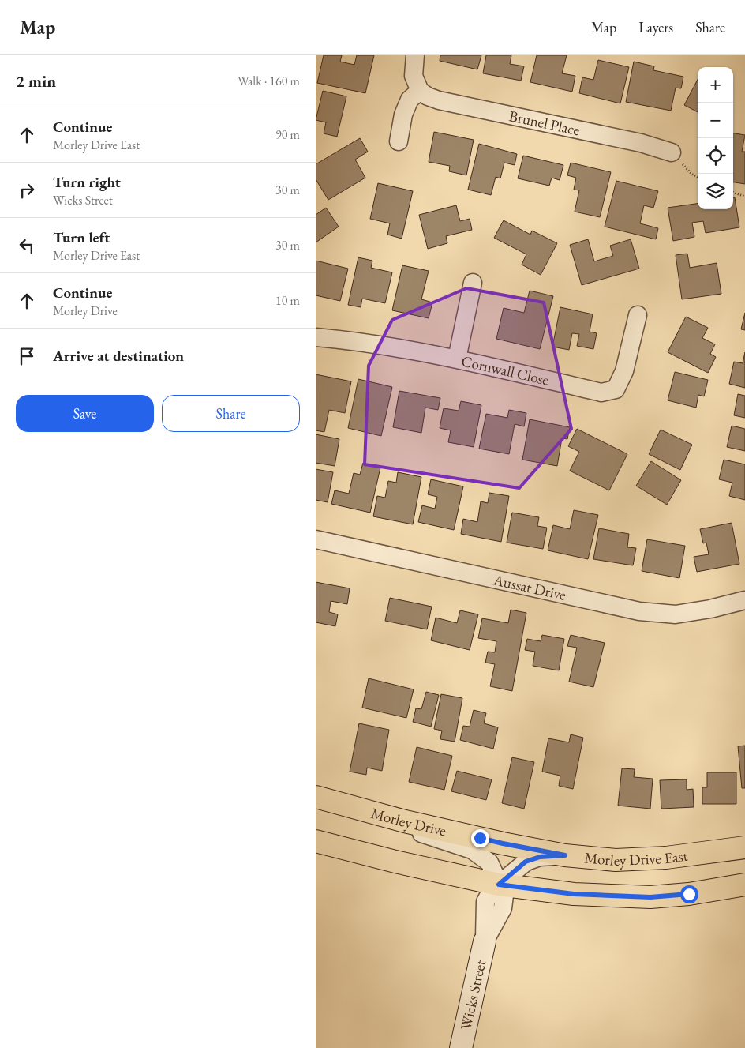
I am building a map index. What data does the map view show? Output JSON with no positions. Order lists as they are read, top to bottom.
{
  "streets": {
    "main road": ["Morley Drive", "Morley Drive East"],
    "street": [
      "Brunel Place",
      "Cornwall Close",
      "Aussat Drive",
      "Wicks Street"
    ]
  },
  "crossings": [
    ["Morley Drive", "Morley Drive East"],
    ["Morley Drive East", "Wicks Street"]
  ],
  "page": {
    "header": "Map",
    "nav": ["Map", "Layers", "Share"],
    "heading": ["2 min", "Walk · 160 m"],
    "map_buttons": ["+", "−"],
    "list": [
      ["Continue", "Morley Drive East", "90 m"],
      ["Turn right", "Wicks Street", "30 m"],
      ["Turn left", "Morley Drive East", "30 m"],
      ["Continue", "Morley Drive", "10 m"],
      "Arrive at destination"
    ],
    "buttons": ["Save", "Share"]
  }
}
